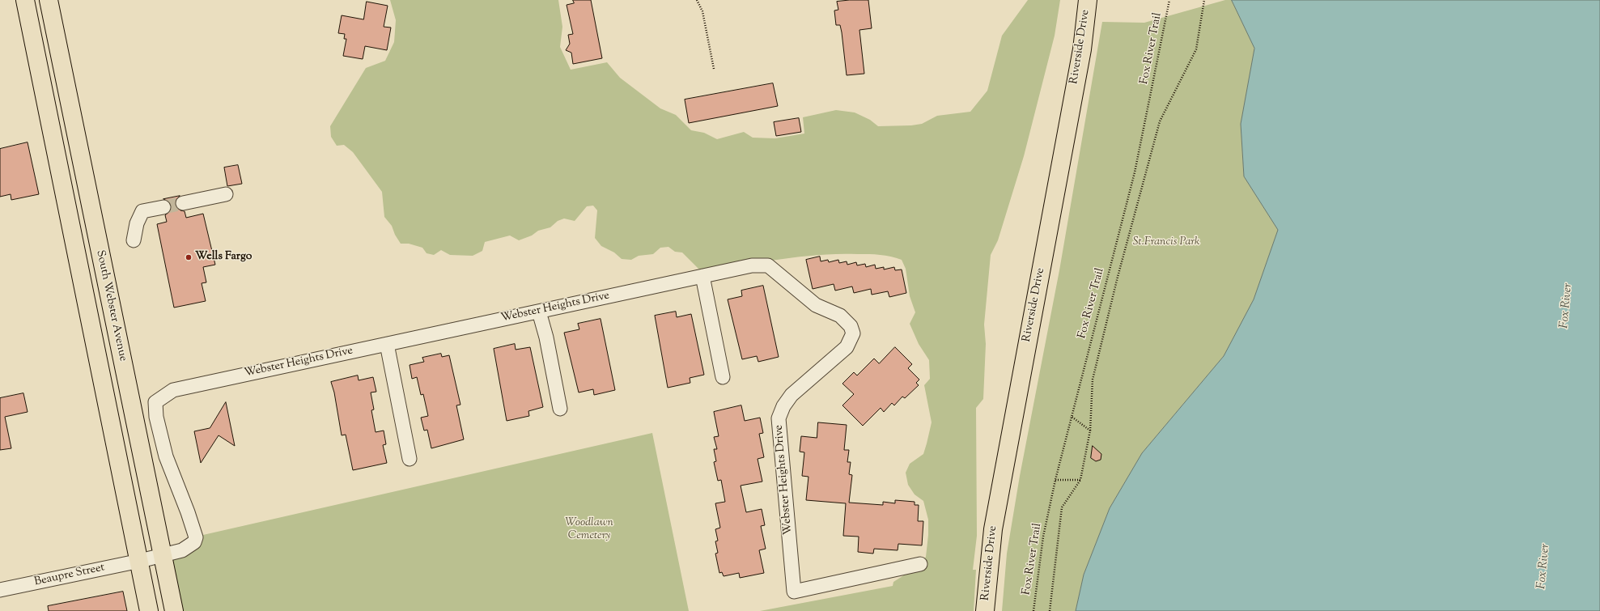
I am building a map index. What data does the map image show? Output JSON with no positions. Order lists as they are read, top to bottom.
{
  "streets": {
    "main road": ["Riverside Drive", "South Webster Avenue"],
    "street": ["Webster Heights Drive", "Beaupre Street"],
    "path": ["Fox River Trail"]
  },
  "crossings": [
    ["South Webster Avenue", "Webster Heights Drive"],
    ["South Webster Avenue", "Beaupre Street"],
    ["Webster Heights Drive", "Beaupre Street"]
  ],
  "water": ["Fox River"],
  "parks": ["St.Francis Park", "Woodlawn Cemetery"],
  "places": ["Wells Fargo"]
}
